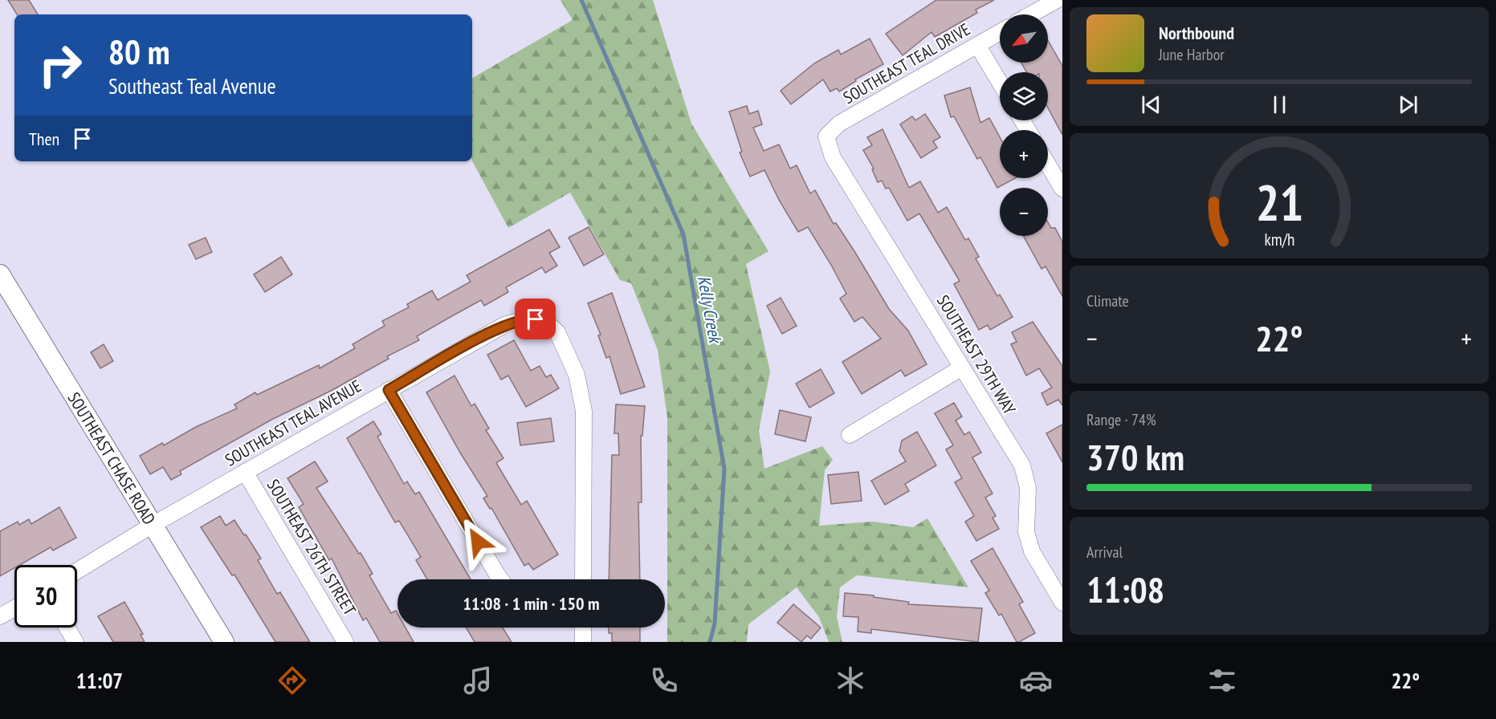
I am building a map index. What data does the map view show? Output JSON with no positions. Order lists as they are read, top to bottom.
{
  "streets": {
    "street": [
      "SOUTHEAST TEAL DRIVE",
      "SOUTHEAST 29TH WAY",
      "SOUTHEAST TEAL AVENUE",
      "SOUTHEAST CHASE ROAD",
      "SOUTHEAST 26TH STREET"
    ]
  },
  "crossings": [
    ["SOUTHEAST TEAL DRIVE", "SOUTHEAST 29TH WAY"],
    ["SOUTHEAST TEAL AVENUE", "SOUTHEAST CHASE ROAD"],
    ["SOUTHEAST TEAL AVENUE", "SOUTHEAST 26TH STREET"]
  ],
  "water": ["Kelly Creek"],
  "north": "bottom left",
  "page": {
    "map_buttons": ["+", "−"],
    "turn": ["80 m", "Southeast Teal Avenue"],
    "song": ["Northbound", "June Harbor"],
    "then": "Then",
    "tile": [
      "Climate",
      ["Range · 74%", "370 km"],
      ["Arrival", "11:08"]
    ],
    "heat": ["−", "22°", "+"],
    "limit": "30",
    "trip": "11:08 · 1 min · 150 m",
    "tabs": ["11:07", "22°"],
    "gauge": ["21", "km/h"]
  }
}
